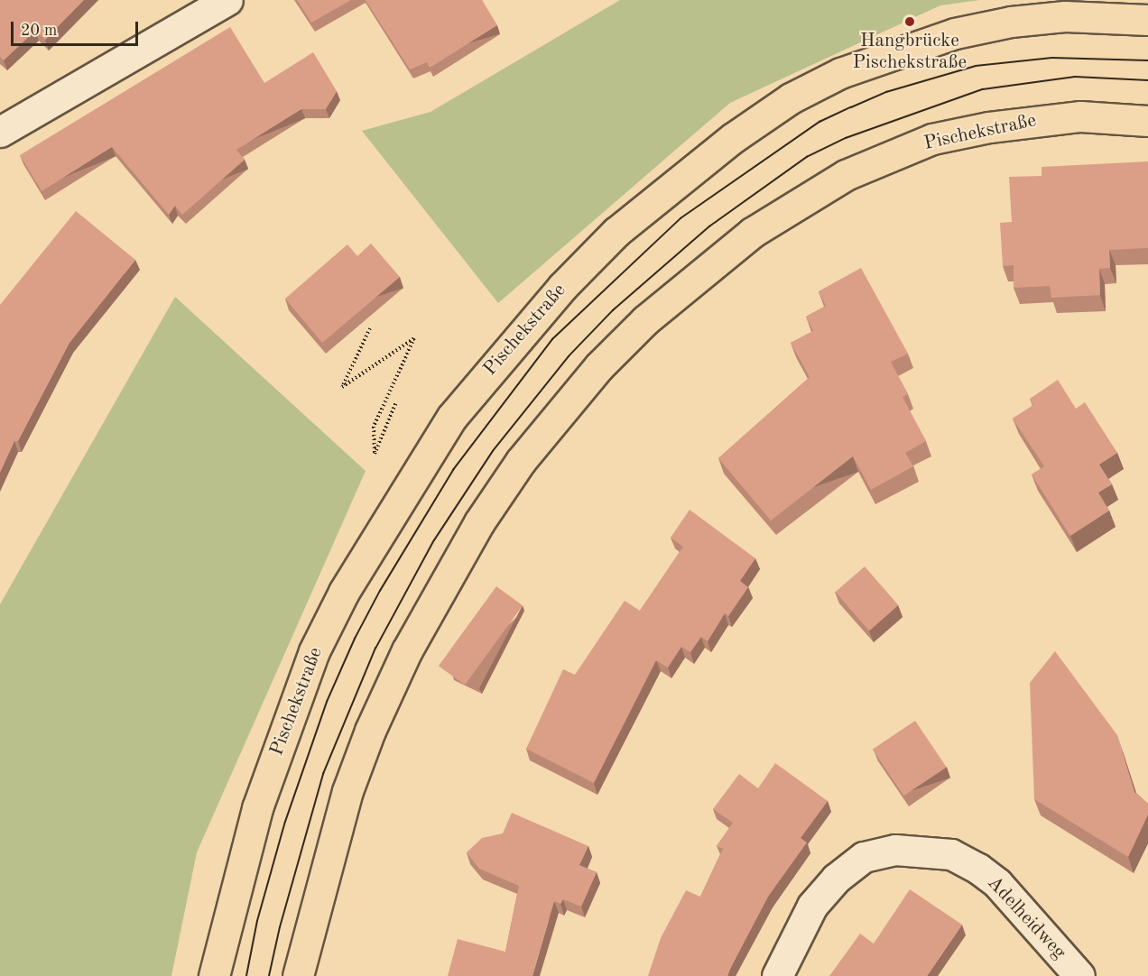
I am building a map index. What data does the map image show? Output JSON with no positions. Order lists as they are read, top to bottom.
{
  "streets": {
    "main road": ["Pischekstraße"],
    "street": ["Adelheidweg"]
  },
  "places": ["Hangbrücke Pischekstraße"],
  "scale_bar": "20 m"
}
